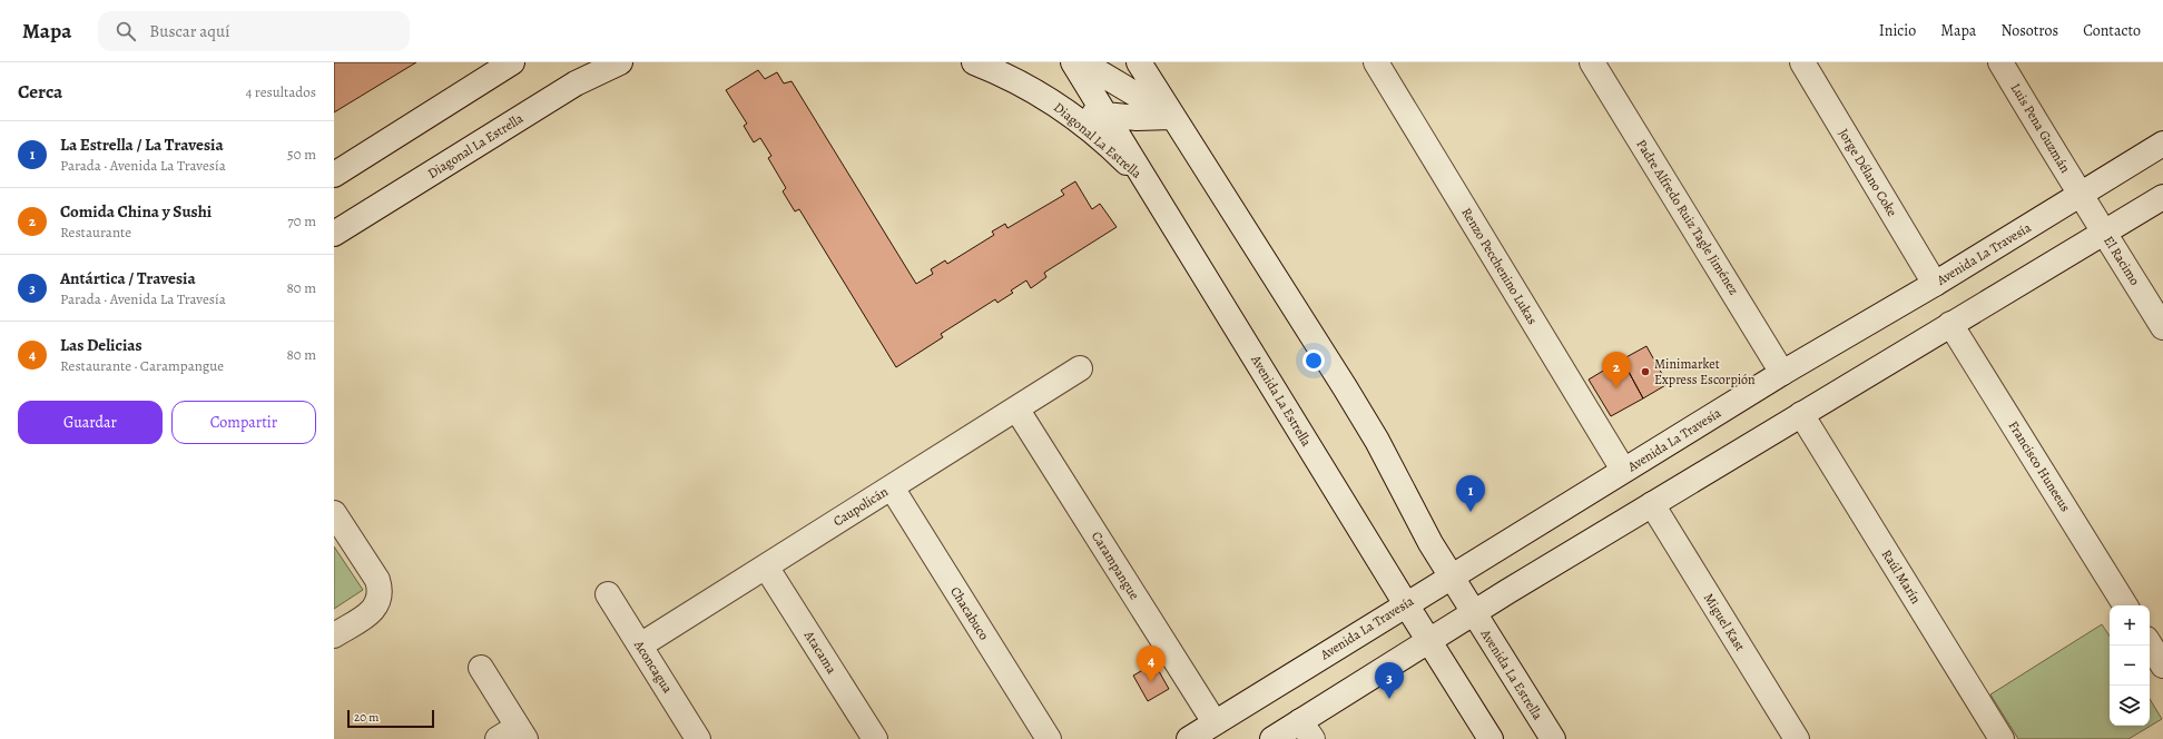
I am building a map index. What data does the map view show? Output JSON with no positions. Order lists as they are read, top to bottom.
{
  "streets": {
    "street": [
      "Luis Pena Guzmán",
      "Diagonal La Estrella",
      "Jorge Délano Coke",
      "Padre Alfredo Ruiz Tagle Jiménez",
      "Avenida La Travesía",
      "El Racimo",
      "Renzo Pecchenino Lukas",
      "Avenida La Estrella",
      "Francisco Huneeus",
      "Caupolicán",
      "Carampangue",
      "Raúl Marín",
      "Chacabuco",
      "Miguel Kast",
      "Atacama",
      "Aconcagua"
    ]
  },
  "crossings": [
    ["Luis Pena Guzmán", "Avenida La Travesía"],
    ["Luis Pena Guzmán", "El Racimo"],
    ["Diagonal La Estrella", "Avenida La Estrella"],
    ["Jorge Délano Coke", "Avenida La Travesía"],
    ["Padre Alfredo Ruiz Tagle Jiménez", "Avenida La Travesía"],
    ["Avenida La Travesía", "El Racimo"],
    ["Avenida La Travesía", "Renzo Pecchenino Lukas"],
    ["Avenida La Travesía", "Avenida La Estrella"],
    ["Avenida La Travesía", "Carampangue"],
    ["Caupolicán", "Carampangue"],
    ["Caupolicán", "Chacabuco"],
    ["Caupolicán", "Atacama"],
    ["Caupolicán", "Aconcagua"]
  ],
  "places": ["Minimarket Express Escorpión"],
  "scale_bar": "20 m",
  "page": {
    "header": "Mapa",
    "search": "Buscar aquí",
    "nav": [
      "Inicio",
      "Mapa",
      "Nosotros",
      "Contacto"
    ],
    "heading": ["Cerca", "4 resultados"],
    "list": [
      {
        "mark": "1",
        "name": "La Estrella / La Travesia",
        "note": "Parada · Avenida La Travesía",
        "value": "50 m"
      },
      {
        "mark": "2",
        "name": "Comida China y Sushi",
        "note": "Restaurante",
        "value": "70 m"
      },
      {
        "mark": "3",
        "name": "Antártica / Travesia",
        "note": "Parada · Avenida La Travesía",
        "value": "80 m"
      },
      {
        "mark": "4",
        "name": "Las Delicias",
        "note": "Restaurante · Carampangue",
        "value": "80 m"
      }
    ],
    "pins": [
      "2",
      "1",
      "4",
      "3"
    ],
    "buttons": ["Guardar", "Compartir"],
    "map_buttons": ["+", "−"],
    "scale": "20 m"
  }
}
